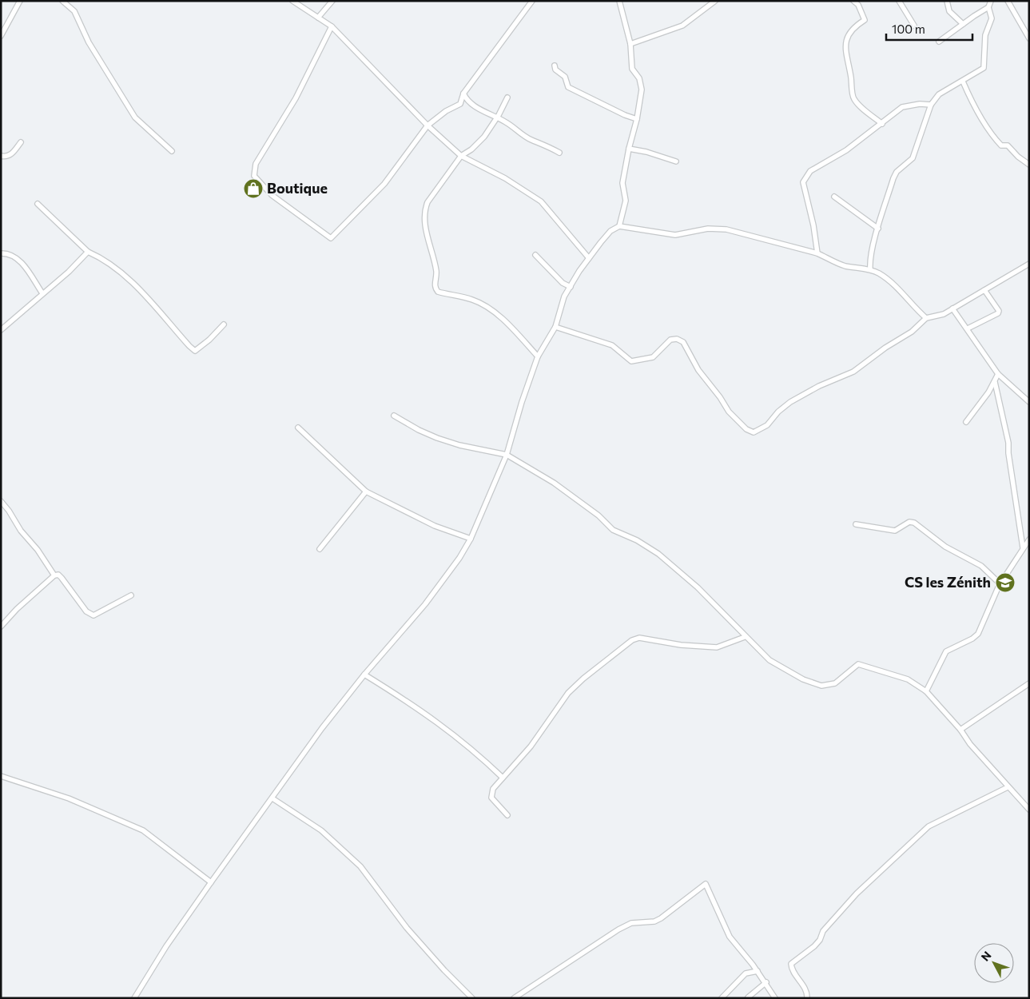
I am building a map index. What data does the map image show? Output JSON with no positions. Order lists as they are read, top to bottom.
{
  "places": {
    "shop": ["Boutique"],
    "school or university": ["CS les Zénith"]
  },
  "scale_bar": "100 m",
  "north": "top left"
}
